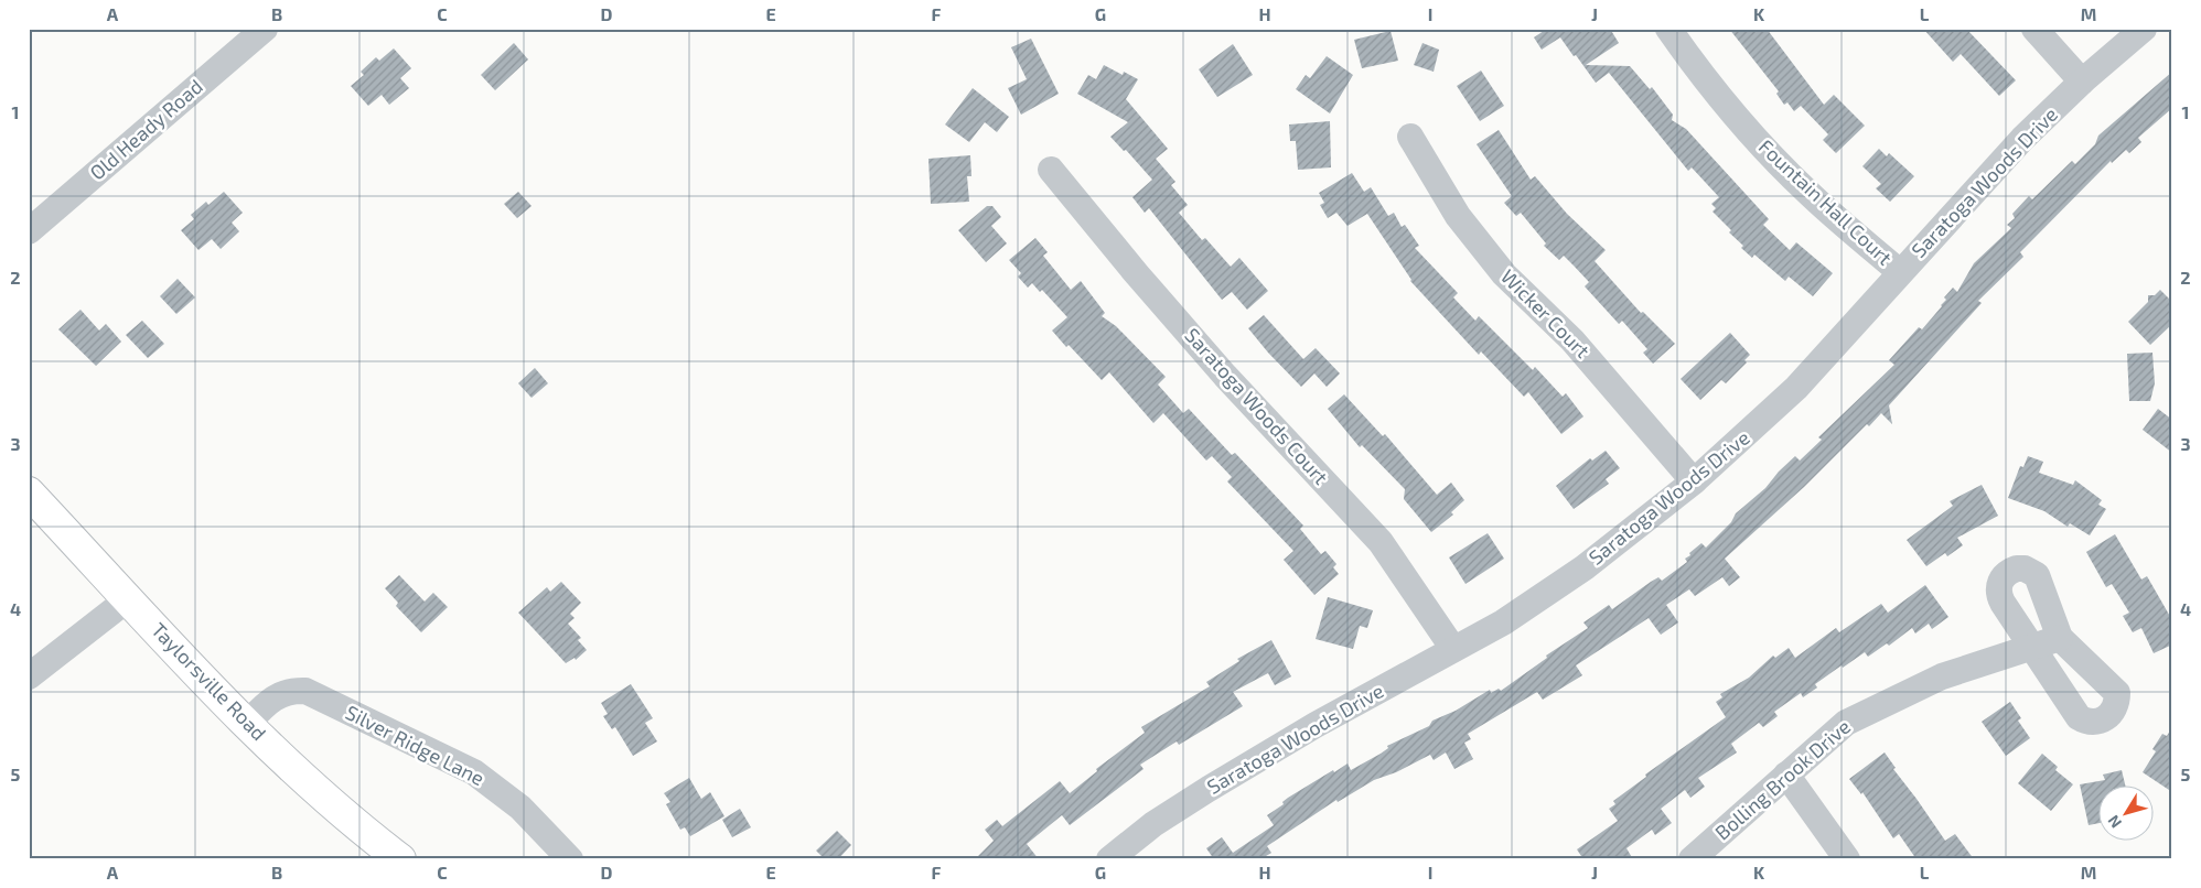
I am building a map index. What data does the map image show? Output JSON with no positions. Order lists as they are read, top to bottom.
{
  "streets": {
    "main road": ["Taylorsville Road"],
    "street": [
      "Old Heady Road",
      "Saratoga Woods Drive",
      "Fountain Hall Court",
      "Wicker Court",
      "Saratoga Woods Court",
      "Silver Ridge Lane",
      "Bolling Brook Drive"
    ]
  },
  "crossings": [
    ["Saratoga Woods Drive", "Fountain Hall Court"],
    ["Saratoga Woods Drive", "Wicker Court"],
    ["Saratoga Woods Drive", "Saratoga Woods Court"],
    ["Taylorsville Road", "Silver Ridge Lane"]
  ],
  "north": "bottom left",
  "grid": {
    "columns": [
      "A",
      "B",
      "C",
      "D",
      "E",
      "F",
      "G",
      "H",
      "I",
      "J",
      "K",
      "L",
      "M"
    ],
    "rows": [
      "1",
      "2",
      "3",
      "4",
      "5"
    ]
  }
}
